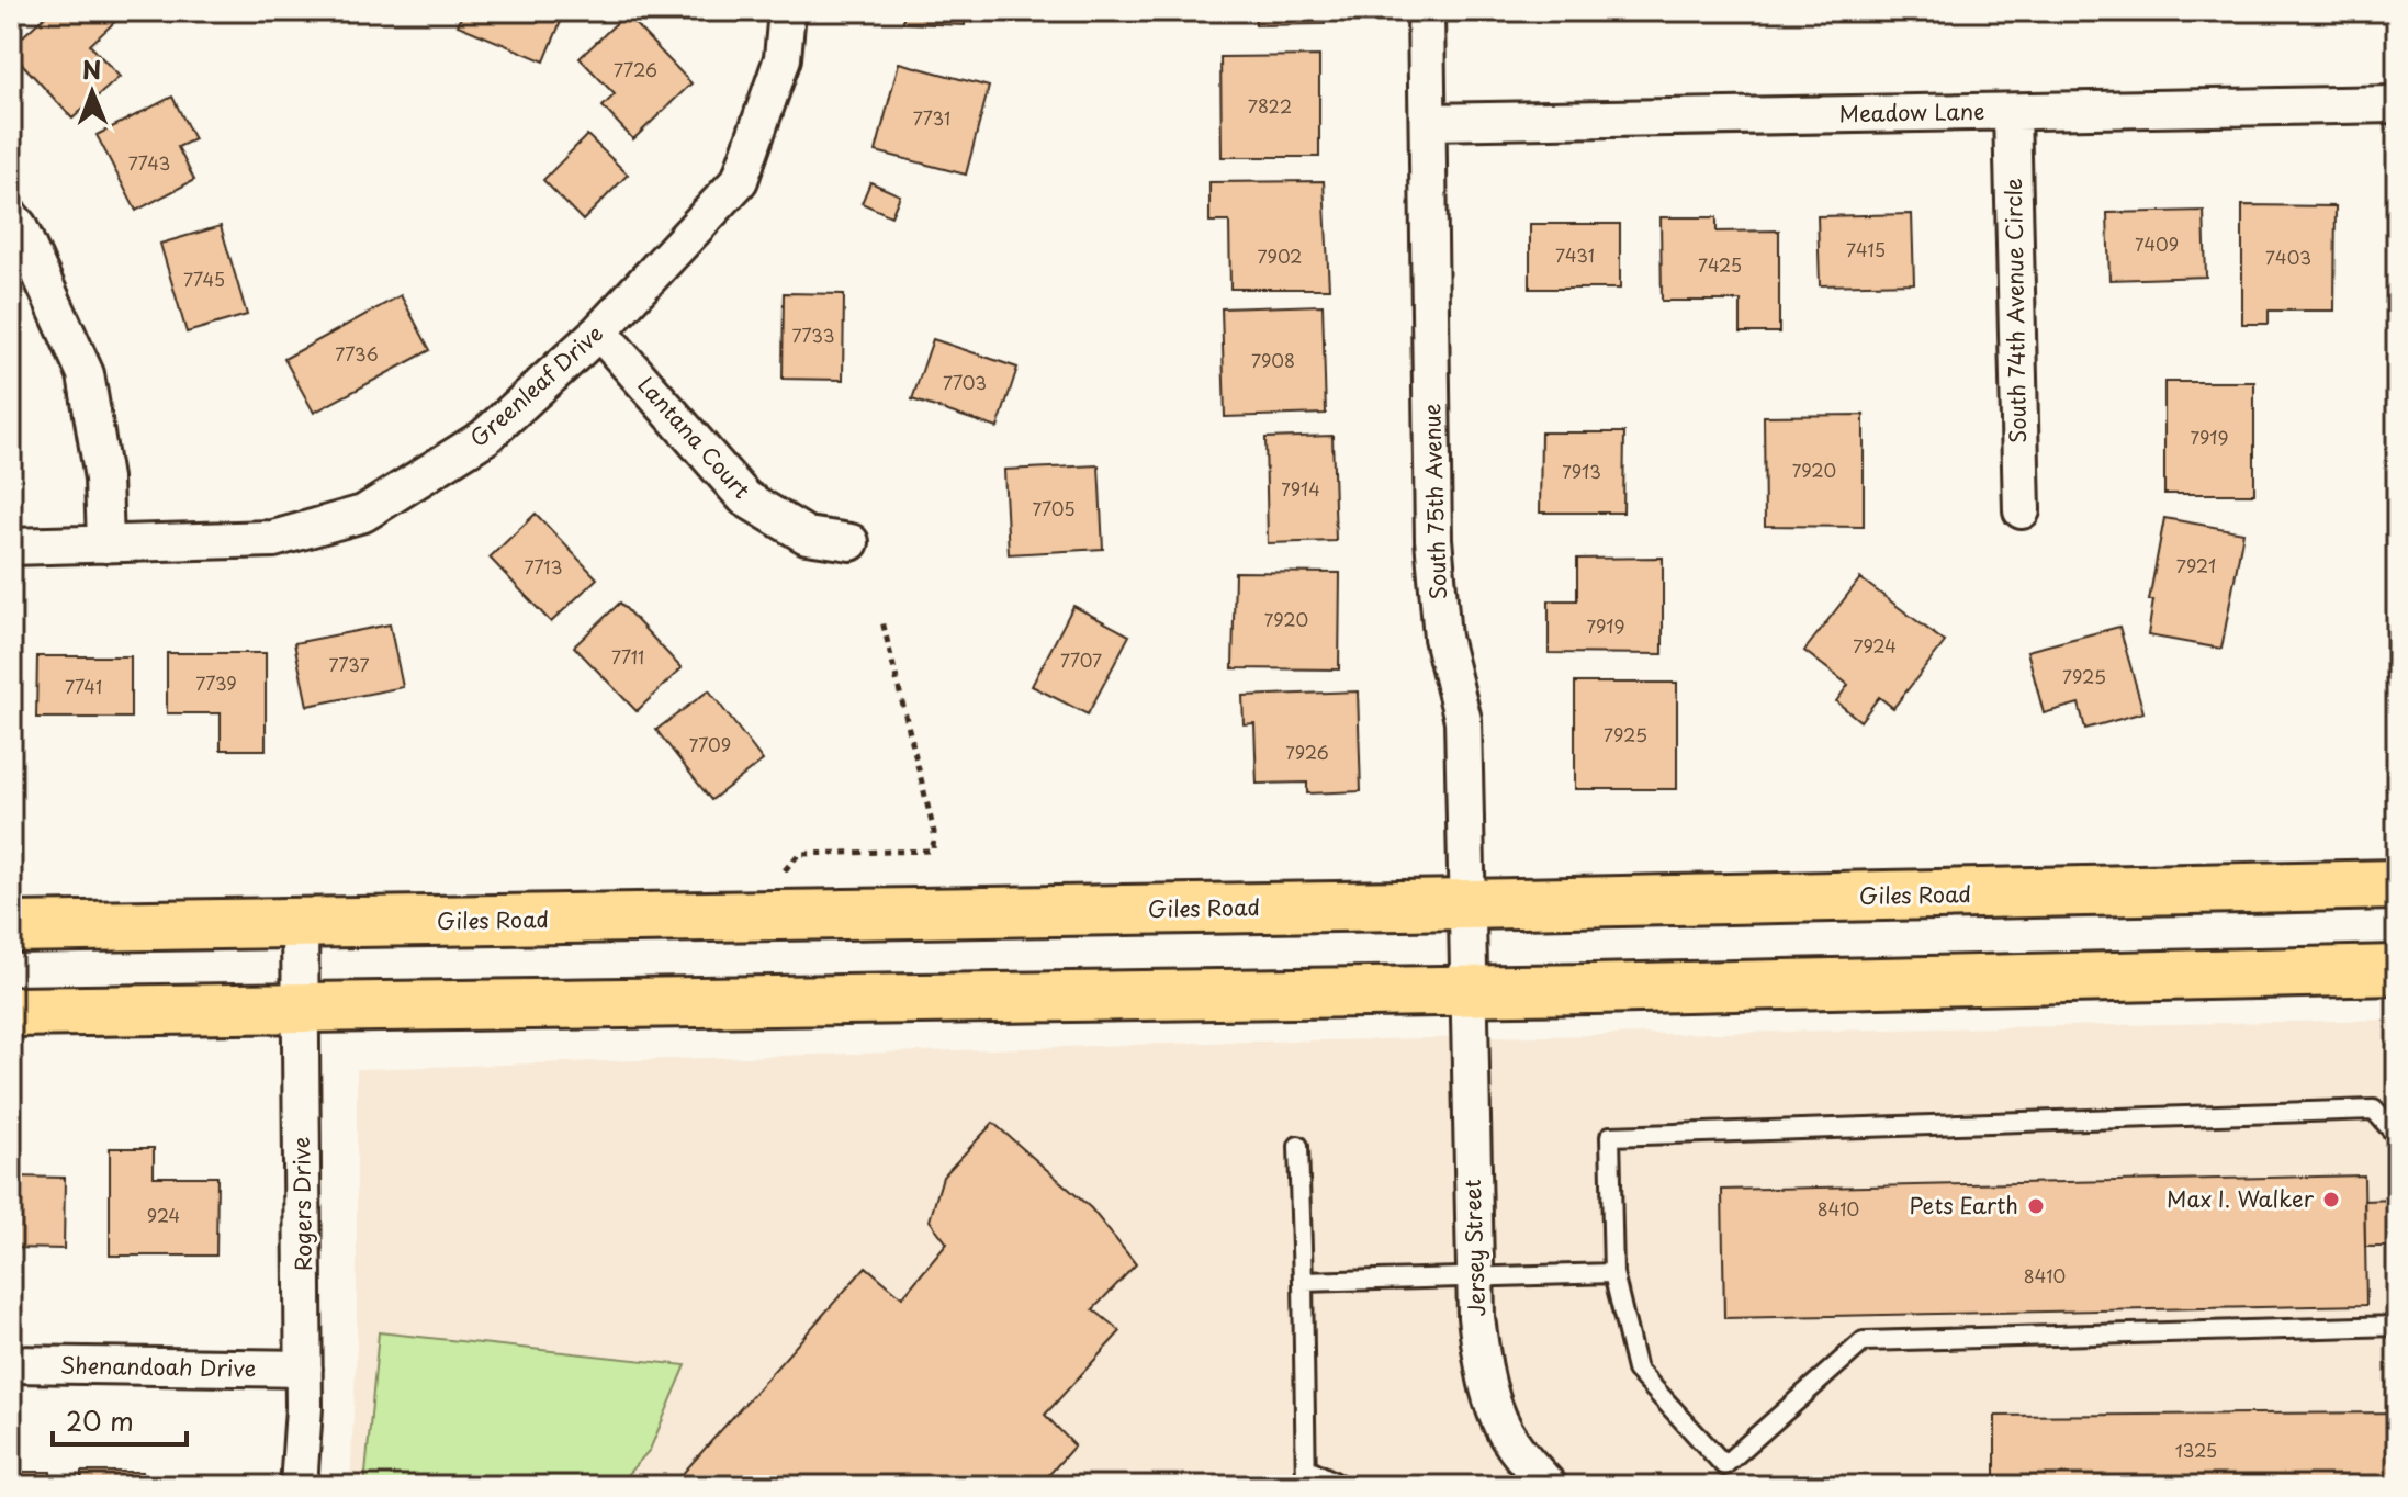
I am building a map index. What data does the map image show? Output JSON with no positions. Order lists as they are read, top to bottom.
{
  "streets": {
    "main road": ["Giles Road"],
    "street": [
      "Meadow Lane",
      "South 74th Avenue Circle",
      "Greenleaf Drive",
      "Lantana Court",
      "South 75th Avenue",
      "Rogers Drive",
      "Jersey Street",
      "Shenandoah Drive"
    ]
  },
  "crossings": [
    ["Meadow Lane", "South 74th Avenue Circle"],
    ["Meadow Lane", "South 75th Avenue"],
    ["Greenleaf Drive", "Lantana Court"],
    ["South 75th Avenue", "Giles Road"],
    ["South 75th Avenue", "Jersey Street"],
    ["Giles Road", "Rogers Drive"],
    ["Rogers Drive", "Shenandoah Drive"]
  ],
  "places": ["Max I. Walker", "Pets Earth"],
  "house_numbers": [
    "7726",
    "7822",
    "7731",
    "7743",
    "7409",
    "7415",
    "7431",
    "7902",
    "7403",
    "7425",
    "7745",
    "7733",
    "7736",
    "7908",
    "7703",
    "7919",
    "7920",
    "7913",
    "7914",
    "7705",
    "7921",
    "7713",
    "7920",
    "7919",
    "7924",
    "7711",
    "7707",
    "7737",
    "7925",
    "7739",
    "7741",
    "7925",
    "7709",
    "7926",
    "8410",
    "924",
    "8410",
    "1325"
  ],
  "scale_bar": "20 m",
  "north": "top"
}
